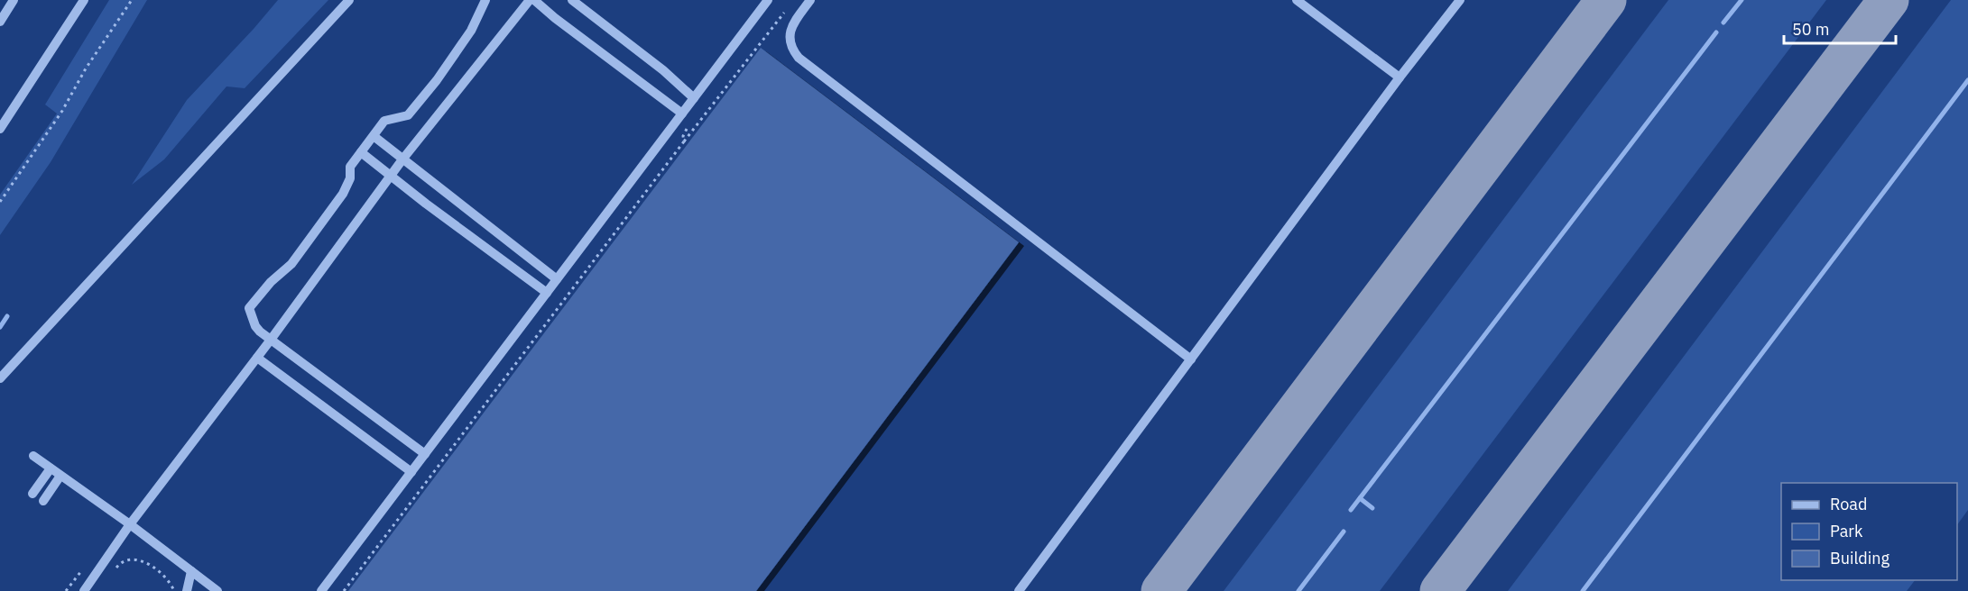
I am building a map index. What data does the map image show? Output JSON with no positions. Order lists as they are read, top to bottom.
{
  "legend": ["Road", "Park", "Building"],
  "scale_bar": "50 m"
}
